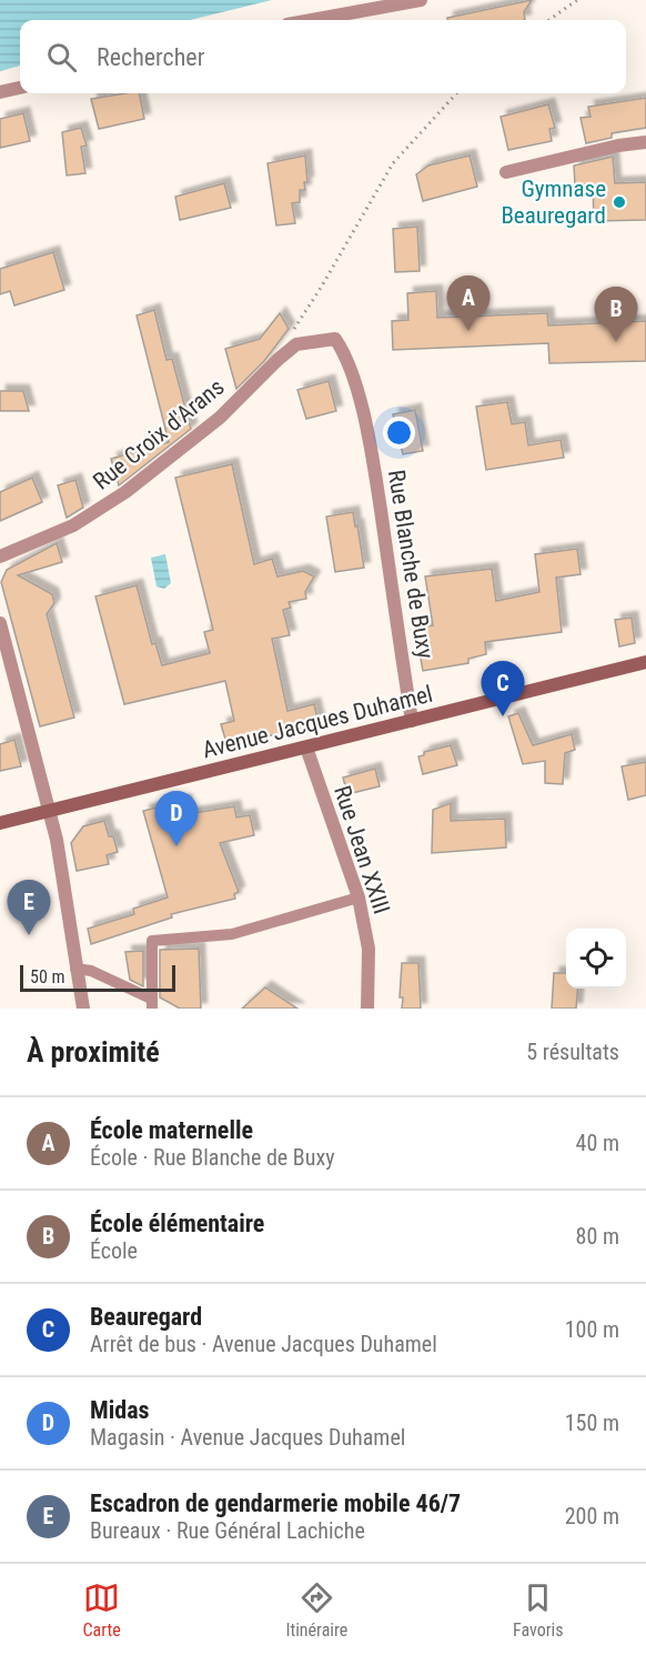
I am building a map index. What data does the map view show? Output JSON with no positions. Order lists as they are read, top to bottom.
{
  "streets": {
    "main road": ["Avenue Jacques Duhamel"],
    "street": ["Rue Croix d'Arans", "Rue Blanche de Buxy", "Rue Jean XXIII"]
  },
  "crossings": [
    ["Rue Croix d'Arans", "Rue Blanche de Buxy"],
    ["Rue Blanche de Buxy", "Avenue Jacques Duhamel"],
    ["Avenue Jacques Duhamel", "Rue Jean XXIII"]
  ],
  "places": ["Gymnase Beauregard"],
  "scale_bar": "50 m",
  "page": {
    "search": "Rechercher",
    "pins": [
      "A",
      "B",
      "C",
      "D",
      "E"
    ],
    "scale": "50 m",
    "heading": ["À proximité", "5 résultats"],
    "list": [
      {
        "mark": "A",
        "name": "École maternelle",
        "note": "École · Rue Blanche de Buxy",
        "value": "40 m"
      },
      {
        "mark": "B",
        "name": "École élémentaire",
        "note": "École",
        "value": "80 m"
      },
      {
        "mark": "C",
        "name": "Beauregard",
        "note": "Arrêt de bus · Avenue Jacques Duhamel",
        "value": "100 m"
      },
      {
        "mark": "D",
        "name": "Midas",
        "note": "Magasin · Avenue Jacques Duhamel",
        "value": "150 m"
      },
      {
        "mark": "E",
        "name": "Escadron de gendarmerie mobile 46/7",
        "note": "Bureaux · Rue Général Lachiche",
        "value": "200 m"
      }
    ],
    "nav": ["Carte", "Itinéraire", "Favoris"]
  }
}
